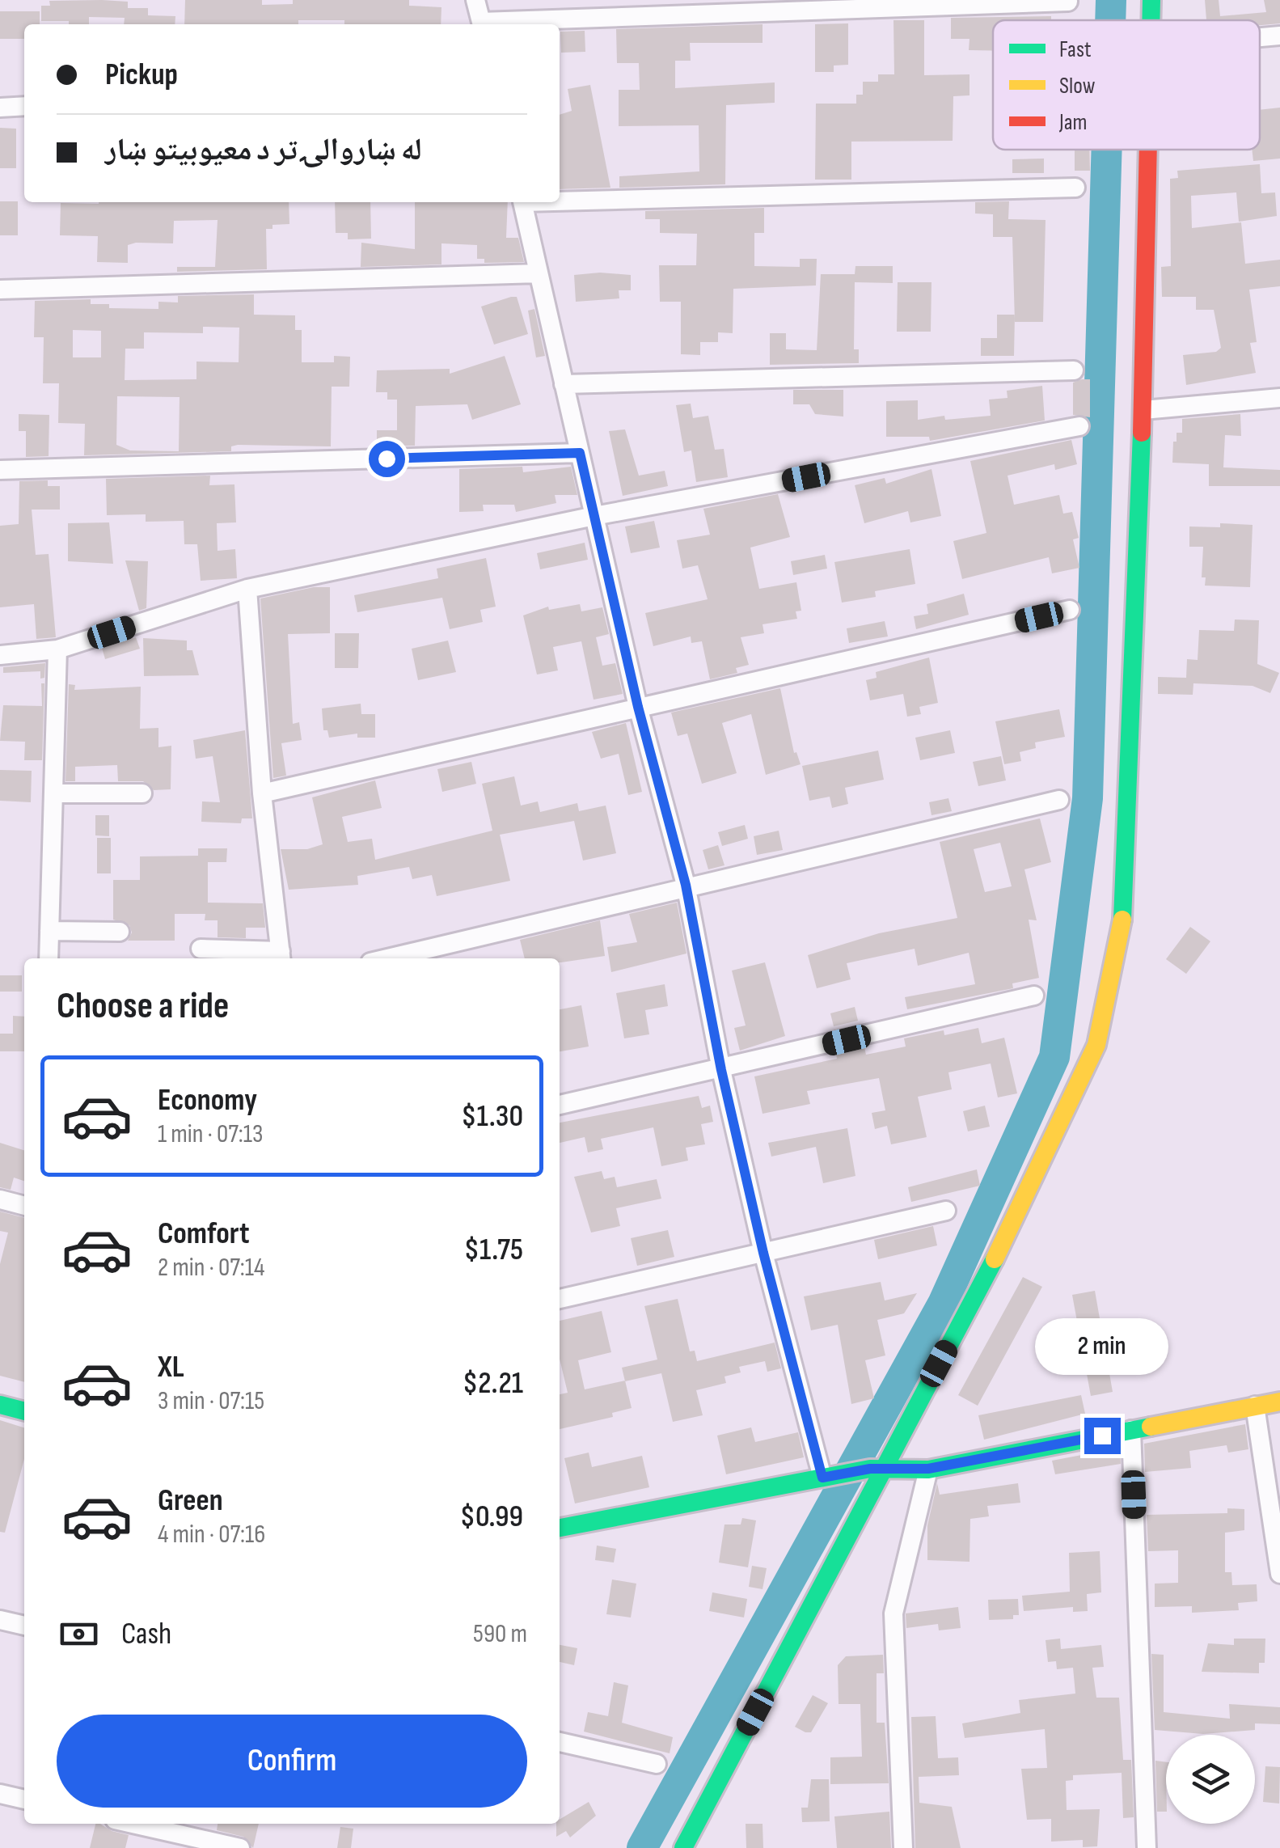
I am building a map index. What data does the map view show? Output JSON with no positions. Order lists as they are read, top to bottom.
{
  "legend": ["Fast", "Slow", "Jam"],
  "page": {
    "banner": ["Pickup", "له ښاروالۍ تر د معیوبیتو ښار"],
    "heading": "Choose a ride",
    "list": [
      {
        "name": "Economy",
        "note": "1 min · 07:13",
        "value": "$1.30"
      },
      {
        "name": "Comfort",
        "note": "2 min · 07:14",
        "value": "$1.75"
      },
      {
        "name": "XL",
        "note": "3 min · 07:15",
        "value": "$2.21"
      },
      {
        "name": "Green",
        "note": "4 min · 07:16",
        "value": "$0.99"
      }
    ],
    "bubble": "2 min",
    "pay": ["Cash", "590 m"],
    "buttons": "Confirm"
  }
}
